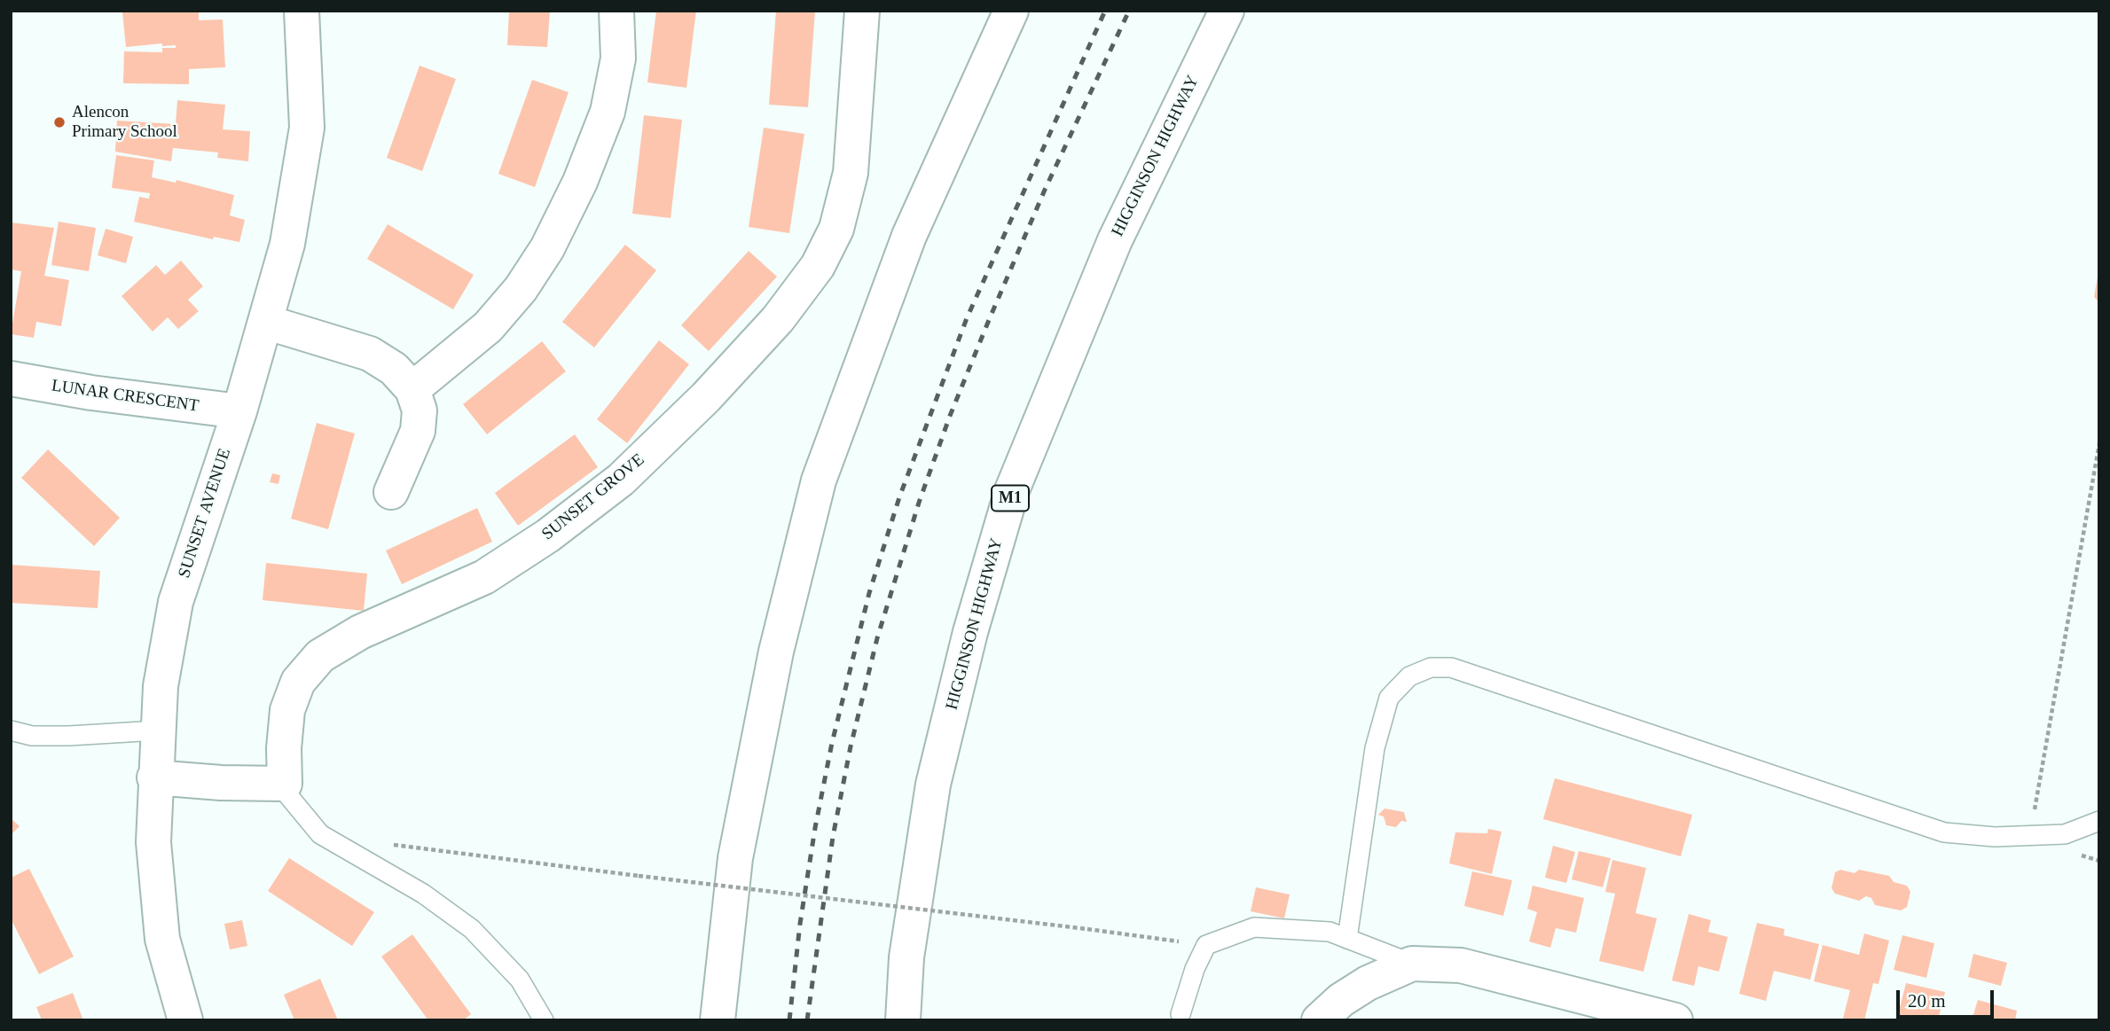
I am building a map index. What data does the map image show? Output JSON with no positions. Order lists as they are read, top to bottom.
{
  "streets": {
    "main road": [
      "HIGGINSON HIGHWAY",
      "LUNAR CRESCENT",
      "SUNSET GROVE",
      "M1",
      "SUNSET AVENUE"
    ]
  },
  "crossings": [
    ["LUNAR CRESCENT", "SUNSET AVENUE"]
  ],
  "places": ["Alencon Primary School"],
  "scale_bar": "20 m"
}
